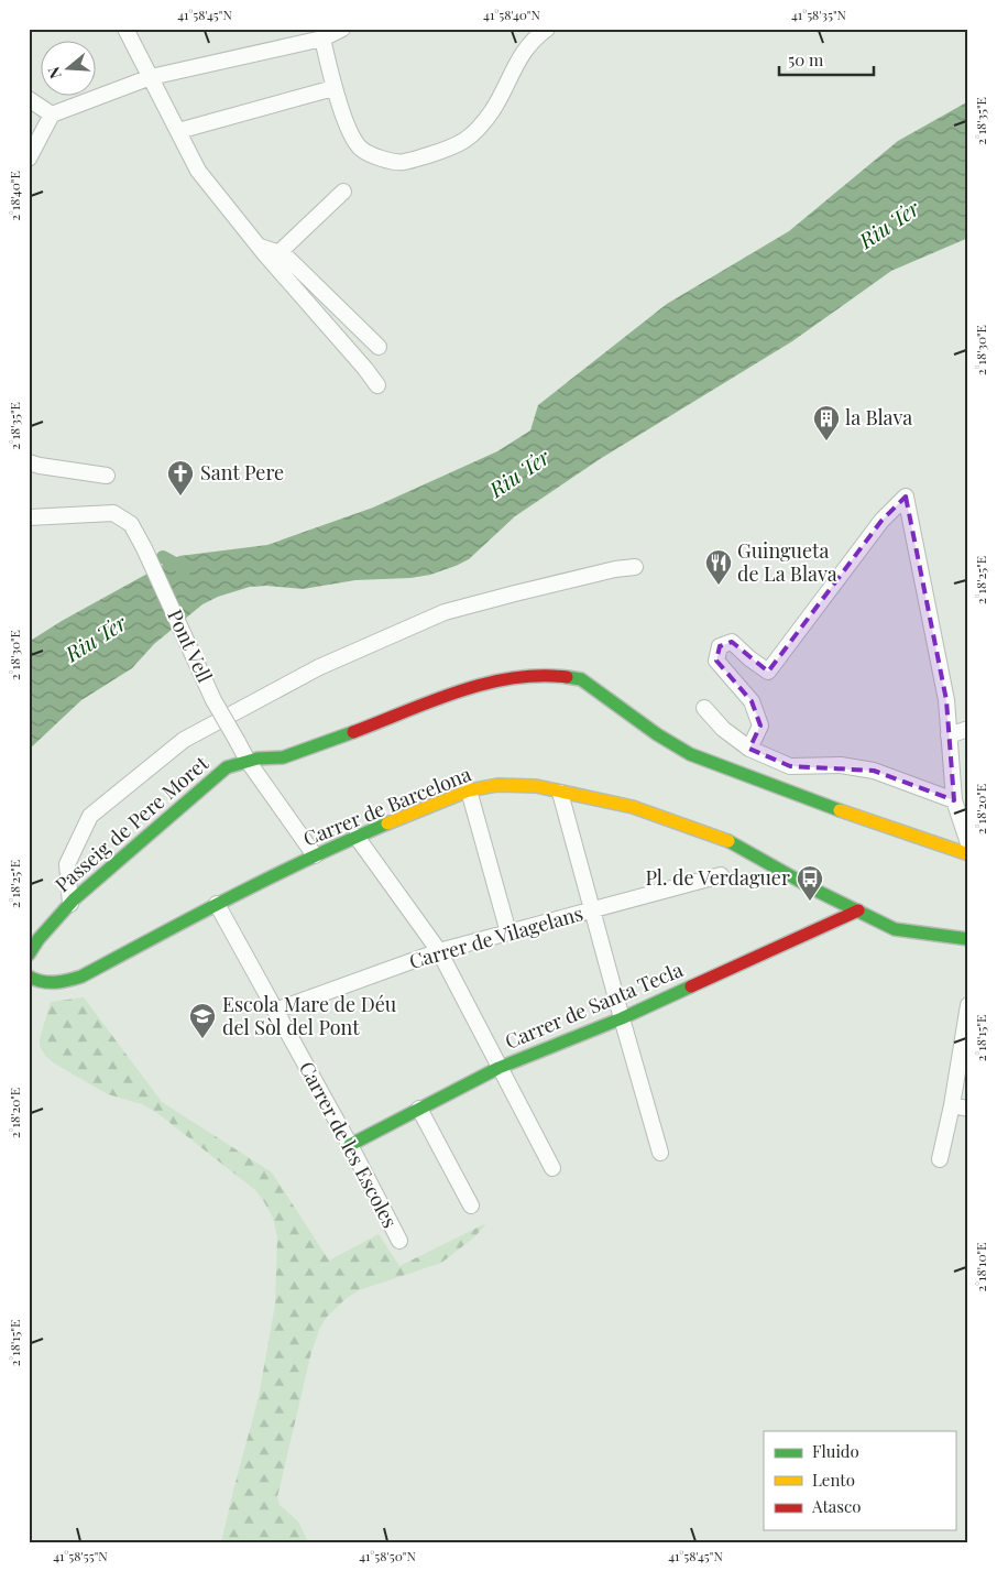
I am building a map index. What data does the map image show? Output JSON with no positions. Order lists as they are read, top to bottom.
{
  "streets": {
    "street": [
      "Pont Vell",
      "Carrer de Barcelona",
      "Passeig de Pere Moret",
      "Carrer de Vilagelans",
      "Carrer de Santa Tecla",
      "Carrer de les Escoles"
    ]
  },
  "crossings": [
    ["Pont Vell", "Carrer de Barcelona"],
    ["Pont Vell", "Passeig de Pere Moret"],
    ["Carrer de Barcelona", "Carrer de Santa Tecla"],
    ["Carrer de Barcelona", "Carrer de les Escoles"],
    ["Carrer de Vilagelans", "Carrer de les Escoles"],
    ["Carrer de Santa Tecla", "Carrer de les Escoles"]
  ],
  "water": ["Riu Ter"],
  "places": {
    "building": ["la Blava"],
    "church": ["Sant Pere"],
    "restaurant": ["Guingueta de La Blava"],
    "bus stop": ["Pl. de Verdaguer"],
    "school or university": ["Escola Mare de Déu del Sòl del Pont"]
  },
  "legend": ["Fluido", "Lento", "Atasco"],
  "scale_bar": "50 m",
  "north": "left",
  "coordinates": [
    "41°58'45\"N",
    "41°58'40\"N",
    "41°58'35\"N",
    "2°18'35\"E",
    "2°18'40\"E",
    "2°18'30\"E",
    "2°18'25\"E",
    "2°18'20\"E",
    "2°18'15\"E",
    "2°18'10\"E",
    "41°58'55\"N",
    "41°58'50\"N"
  ]
}
